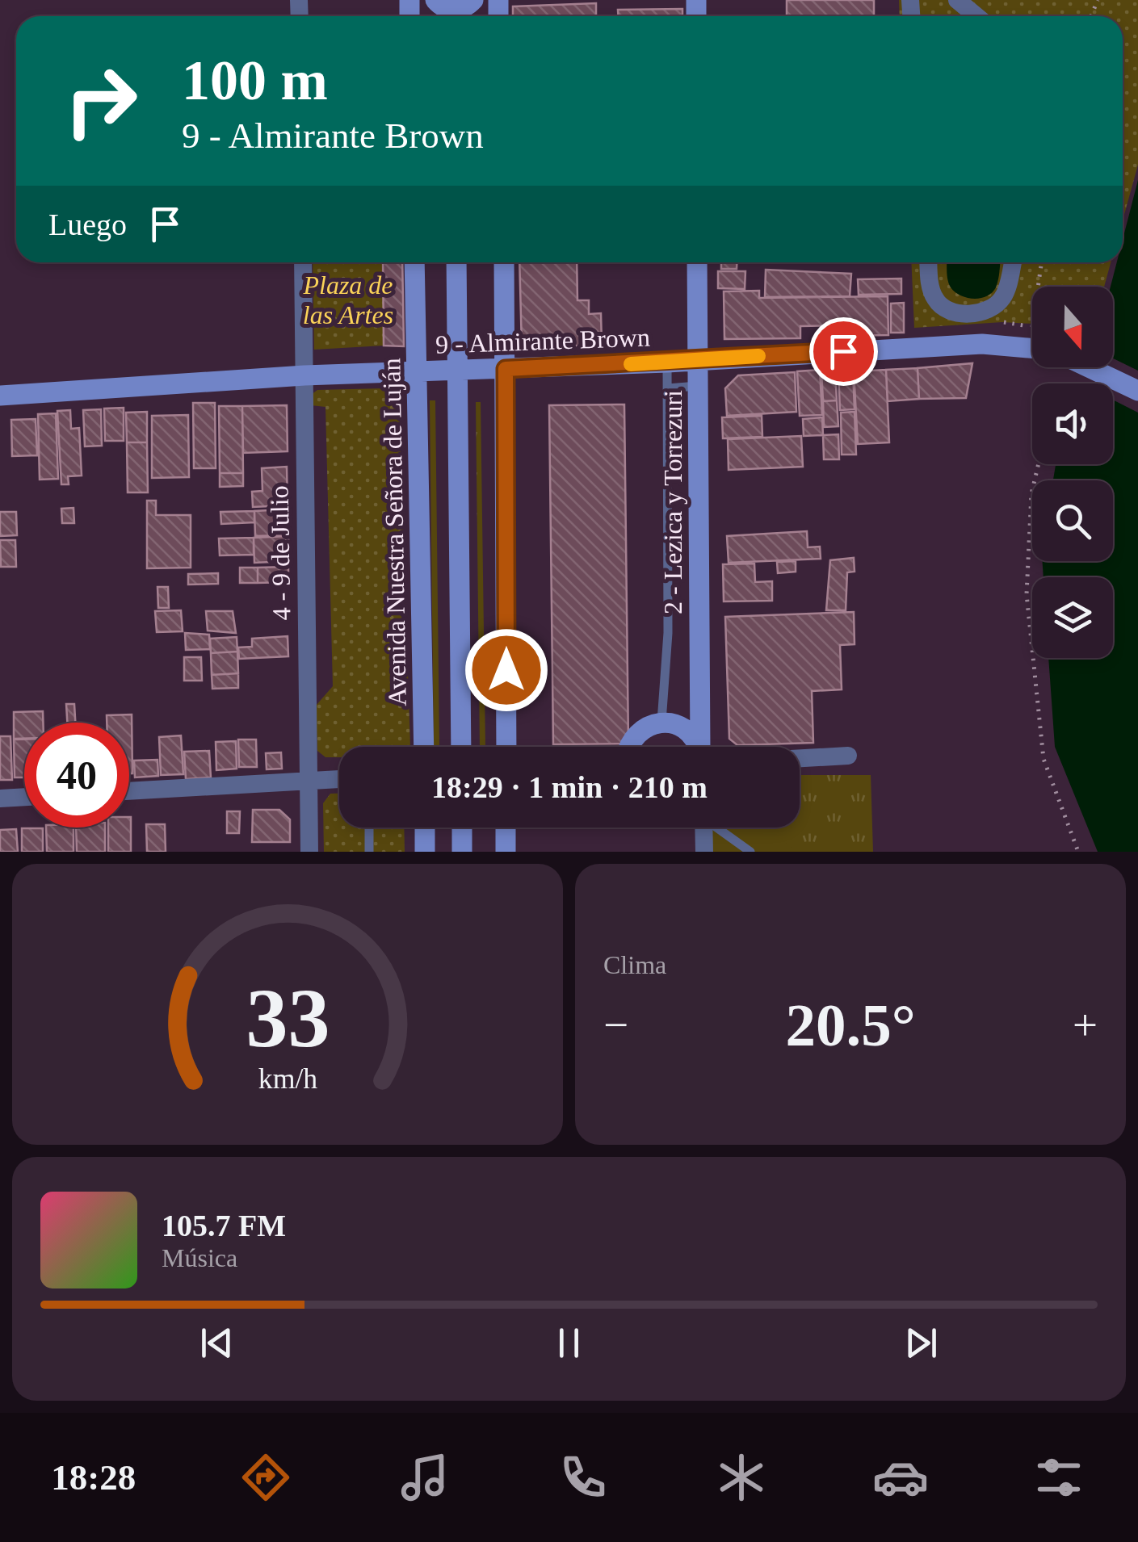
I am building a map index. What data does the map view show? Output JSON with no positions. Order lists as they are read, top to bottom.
{
  "streets": {
    "street": [
      "9 - Almirante Brown",
      "2 - Lezica y Torrezuri",
      "Avenida Nuestra Señora de Luján",
      "4 - 9 de Julio"
    ]
  },
  "crossings": [
    ["9 - Almirante Brown", "2 - Lezica y Torrezuri"],
    ["9 - Almirante Brown", "Avenida Nuestra Señora de Luján"],
    ["9 - Almirante Brown", "4 - 9 de Julio"]
  ],
  "parks": ["Plaza de las Artes"],
  "north": "bottom",
  "page": {
    "turn": ["100 m", "9 - Almirante Brown"],
    "then": "Luego",
    "limit": "40",
    "trip": "18:29 · 1 min · 210 m",
    "tile": "Clima",
    "heat": ["−", "20.5°", "+"],
    "song": ["105.7 FM", "Música"],
    "tabs": "18:28",
    "gauge": ["33", "km/h"]
  }
}
